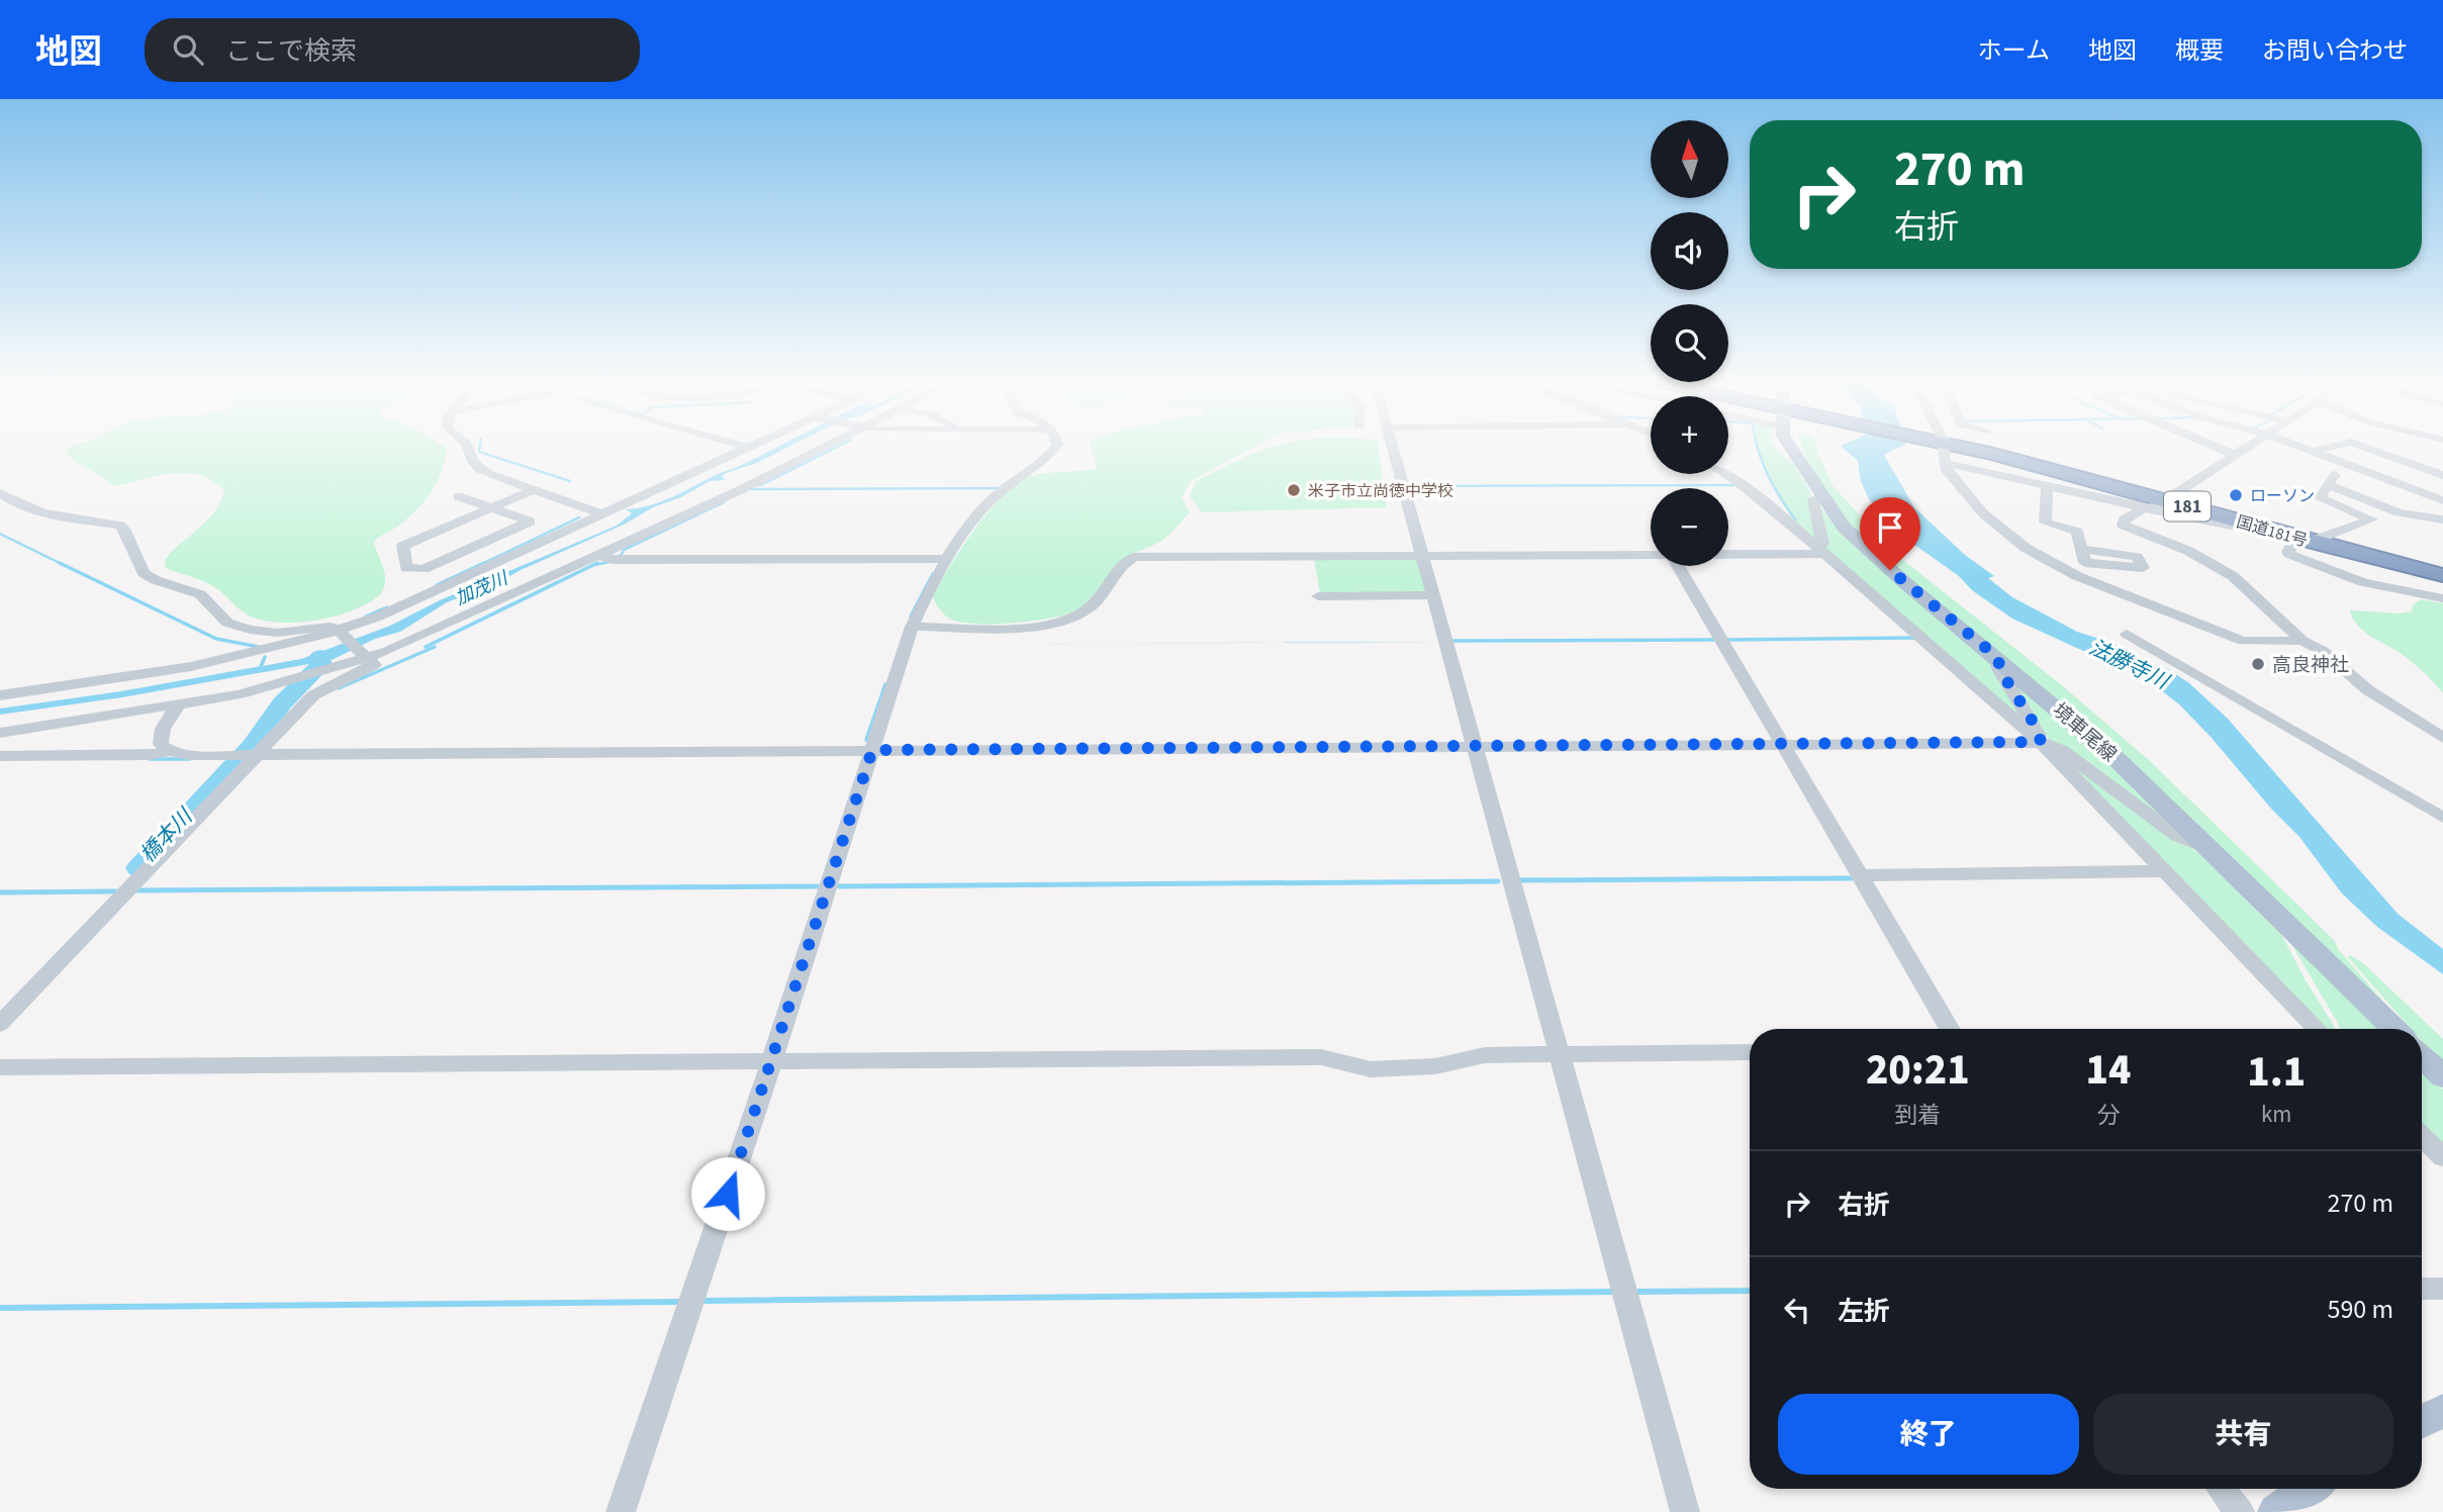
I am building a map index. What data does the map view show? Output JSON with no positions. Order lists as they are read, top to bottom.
{
  "streets": {
    "highway": ["181", "国道181号"],
    "main road": ["境車尾線"]
  },
  "water": ["加茂川", "法勝寺川", "橋本川"],
  "places": ["米子市立尚徳中学校", "ローソン", "高良神社"],
  "north": "top",
  "page": {
    "header": "地図",
    "search": "ここで検索",
    "nav": [
      "ホーム",
      "地図",
      "概要",
      "お問い合わせ"
    ],
    "map_buttons": ["+", "−"],
    "turn": ["270 m", "右折"],
    "eta": [
      "20:21",
      "到着",
      "14",
      "分",
      "1.1",
      "km"
    ],
    "list": [
      {
        "name": "右折",
        "value": "270 m"
      },
      {
        "name": "左折",
        "value": "590 m"
      }
    ],
    "buttons": ["終了", "共有"]
  }
}
